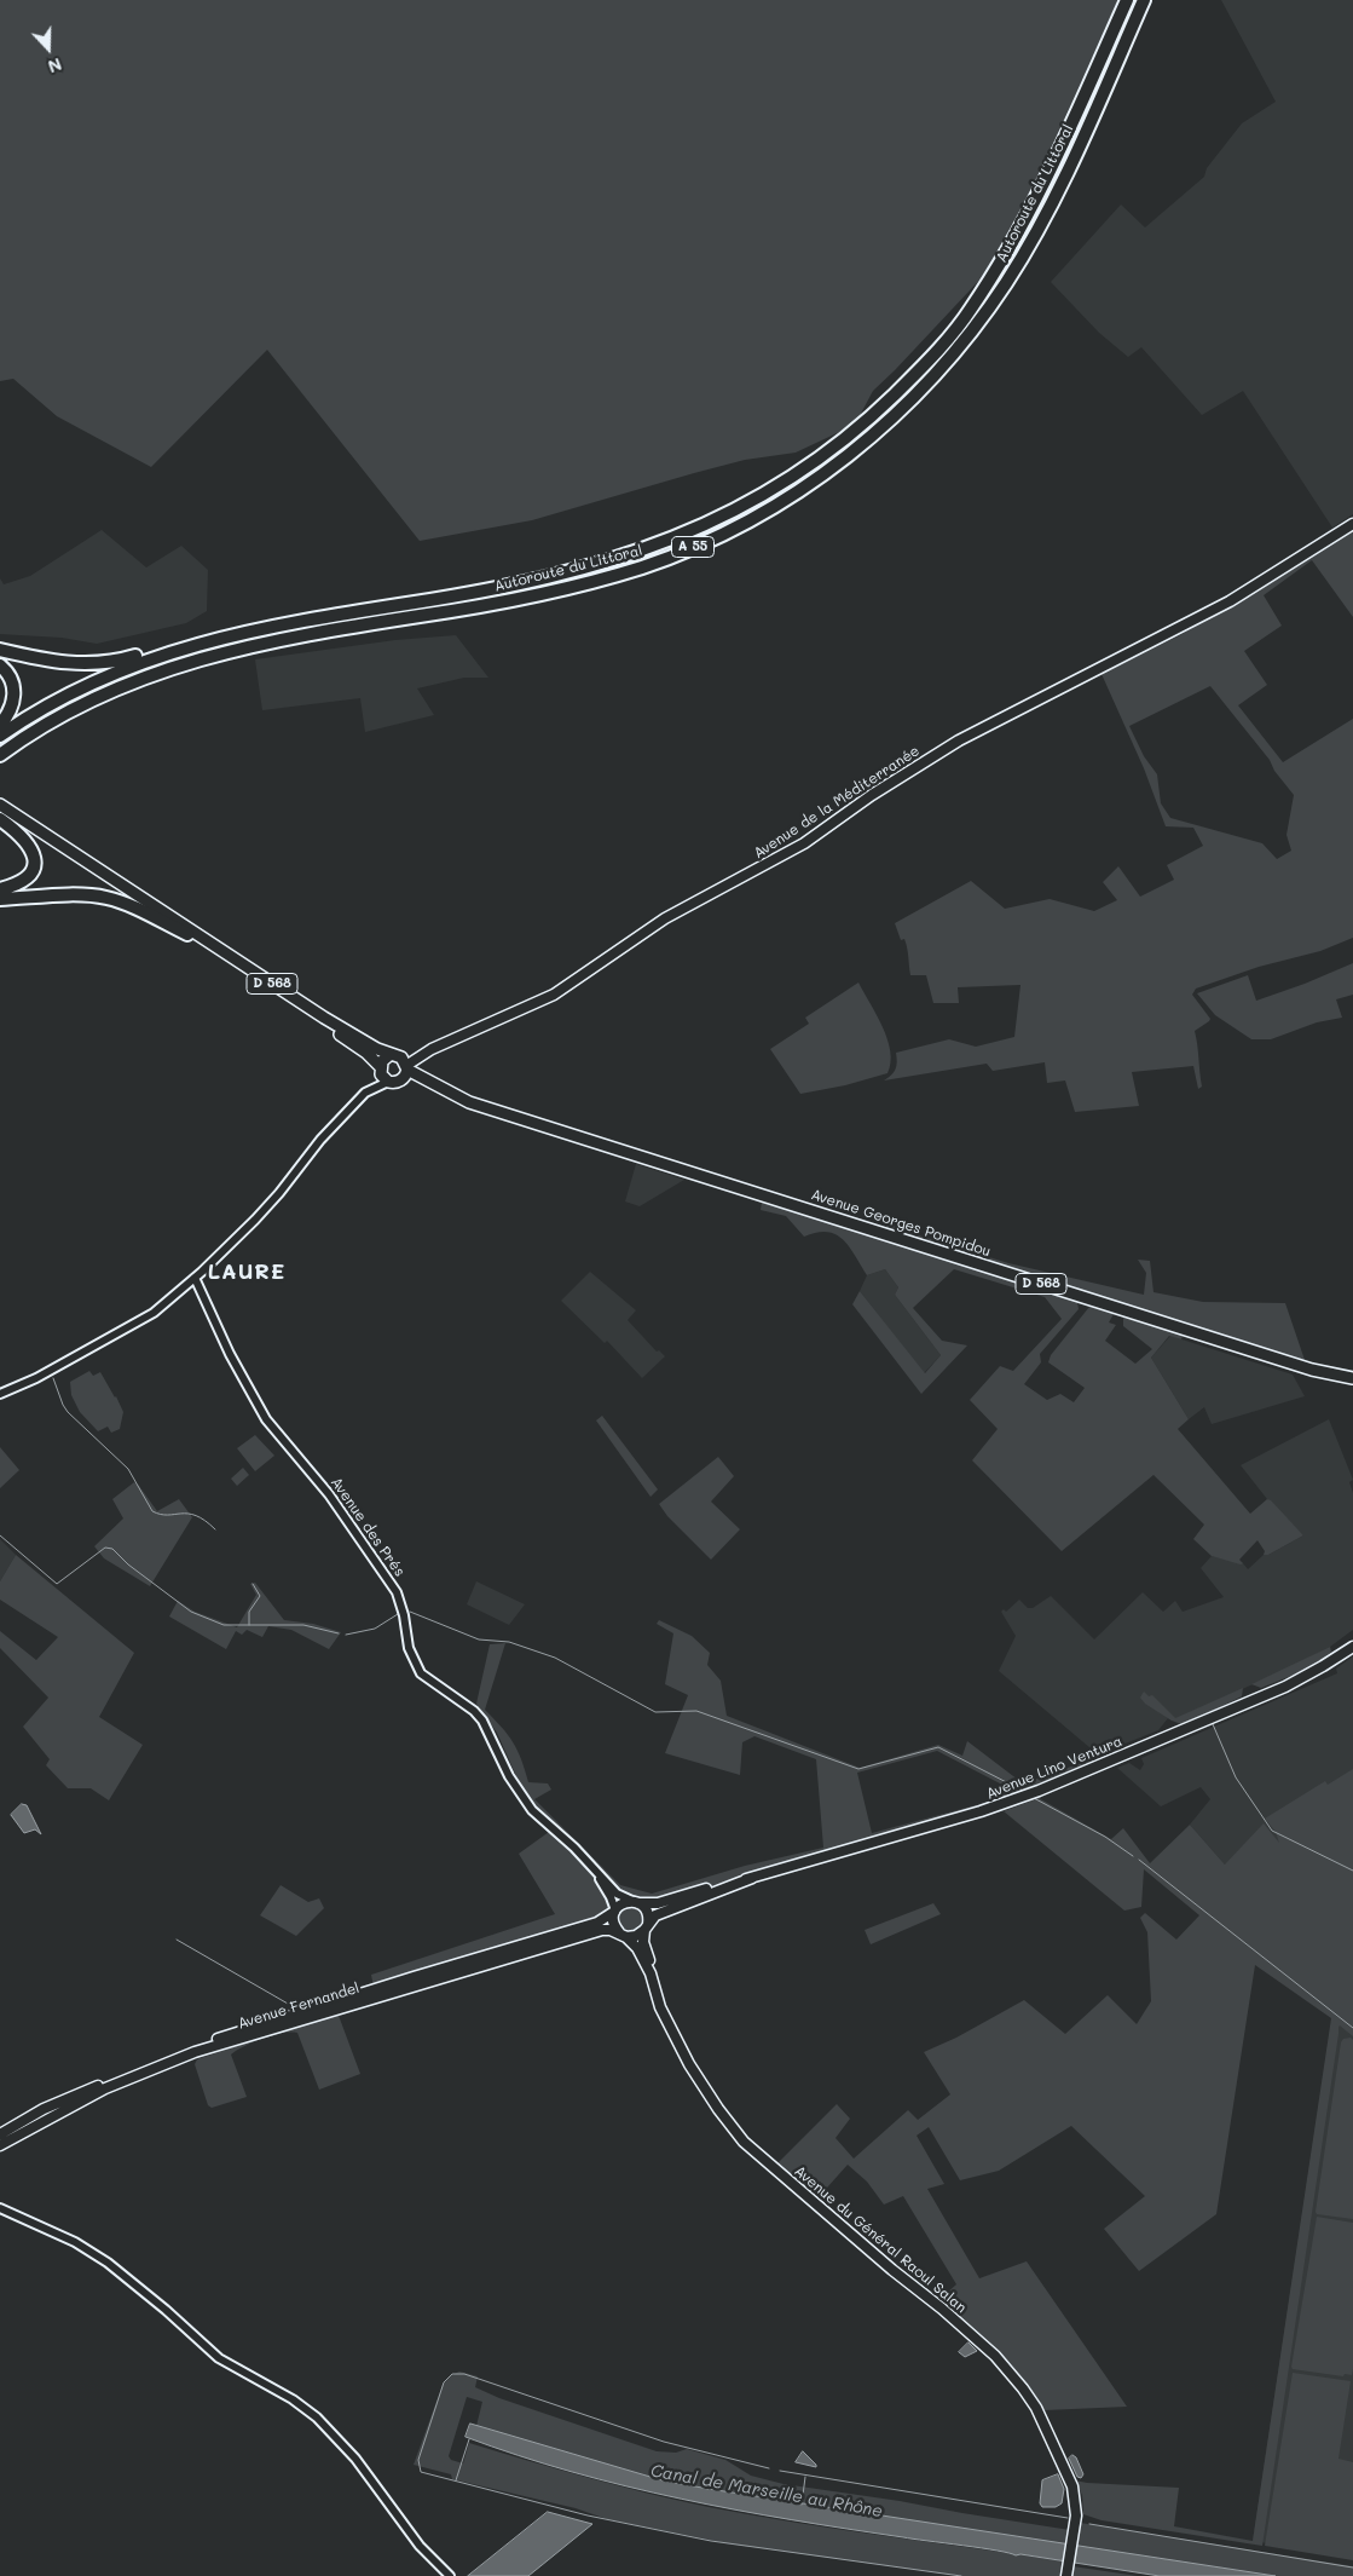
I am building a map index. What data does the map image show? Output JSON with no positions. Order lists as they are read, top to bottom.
{
  "streets": {
    "highway": ["Autoroute du Littoral", "A 55"],
    "main road": [
      "Avenue de la Méditerranée",
      "D 568",
      "Avenue Georges Pompidou",
      "Avenue Lino Ventura",
      "Avenue Fernandel",
      "Avenue du Général Raoul Salan"
    ],
    "street": ["Avenue des Prés"]
  },
  "crossings": [
    ["Avenue de la Méditerranée", "D 568"],
    ["Avenue de la Méditerranée", "Avenue Georges Pompidou"],
    ["Avenue des Prés", "Avenue Lino Ventura"],
    ["Avenue des Prés", "Avenue Fernandel"],
    ["Avenue des Prés", "Avenue du Général Raoul Salan"],
    ["Avenue Lino Ventura", "Avenue Fernandel"],
    ["Avenue Lino Ventura", "Avenue du Général Raoul Salan"],
    ["Avenue Fernandel", "Avenue du Général Raoul Salan"]
  ],
  "districts": ["LAURE"],
  "water": ["Canal de Marseille au Rhône"],
  "north": "bottom"
}
